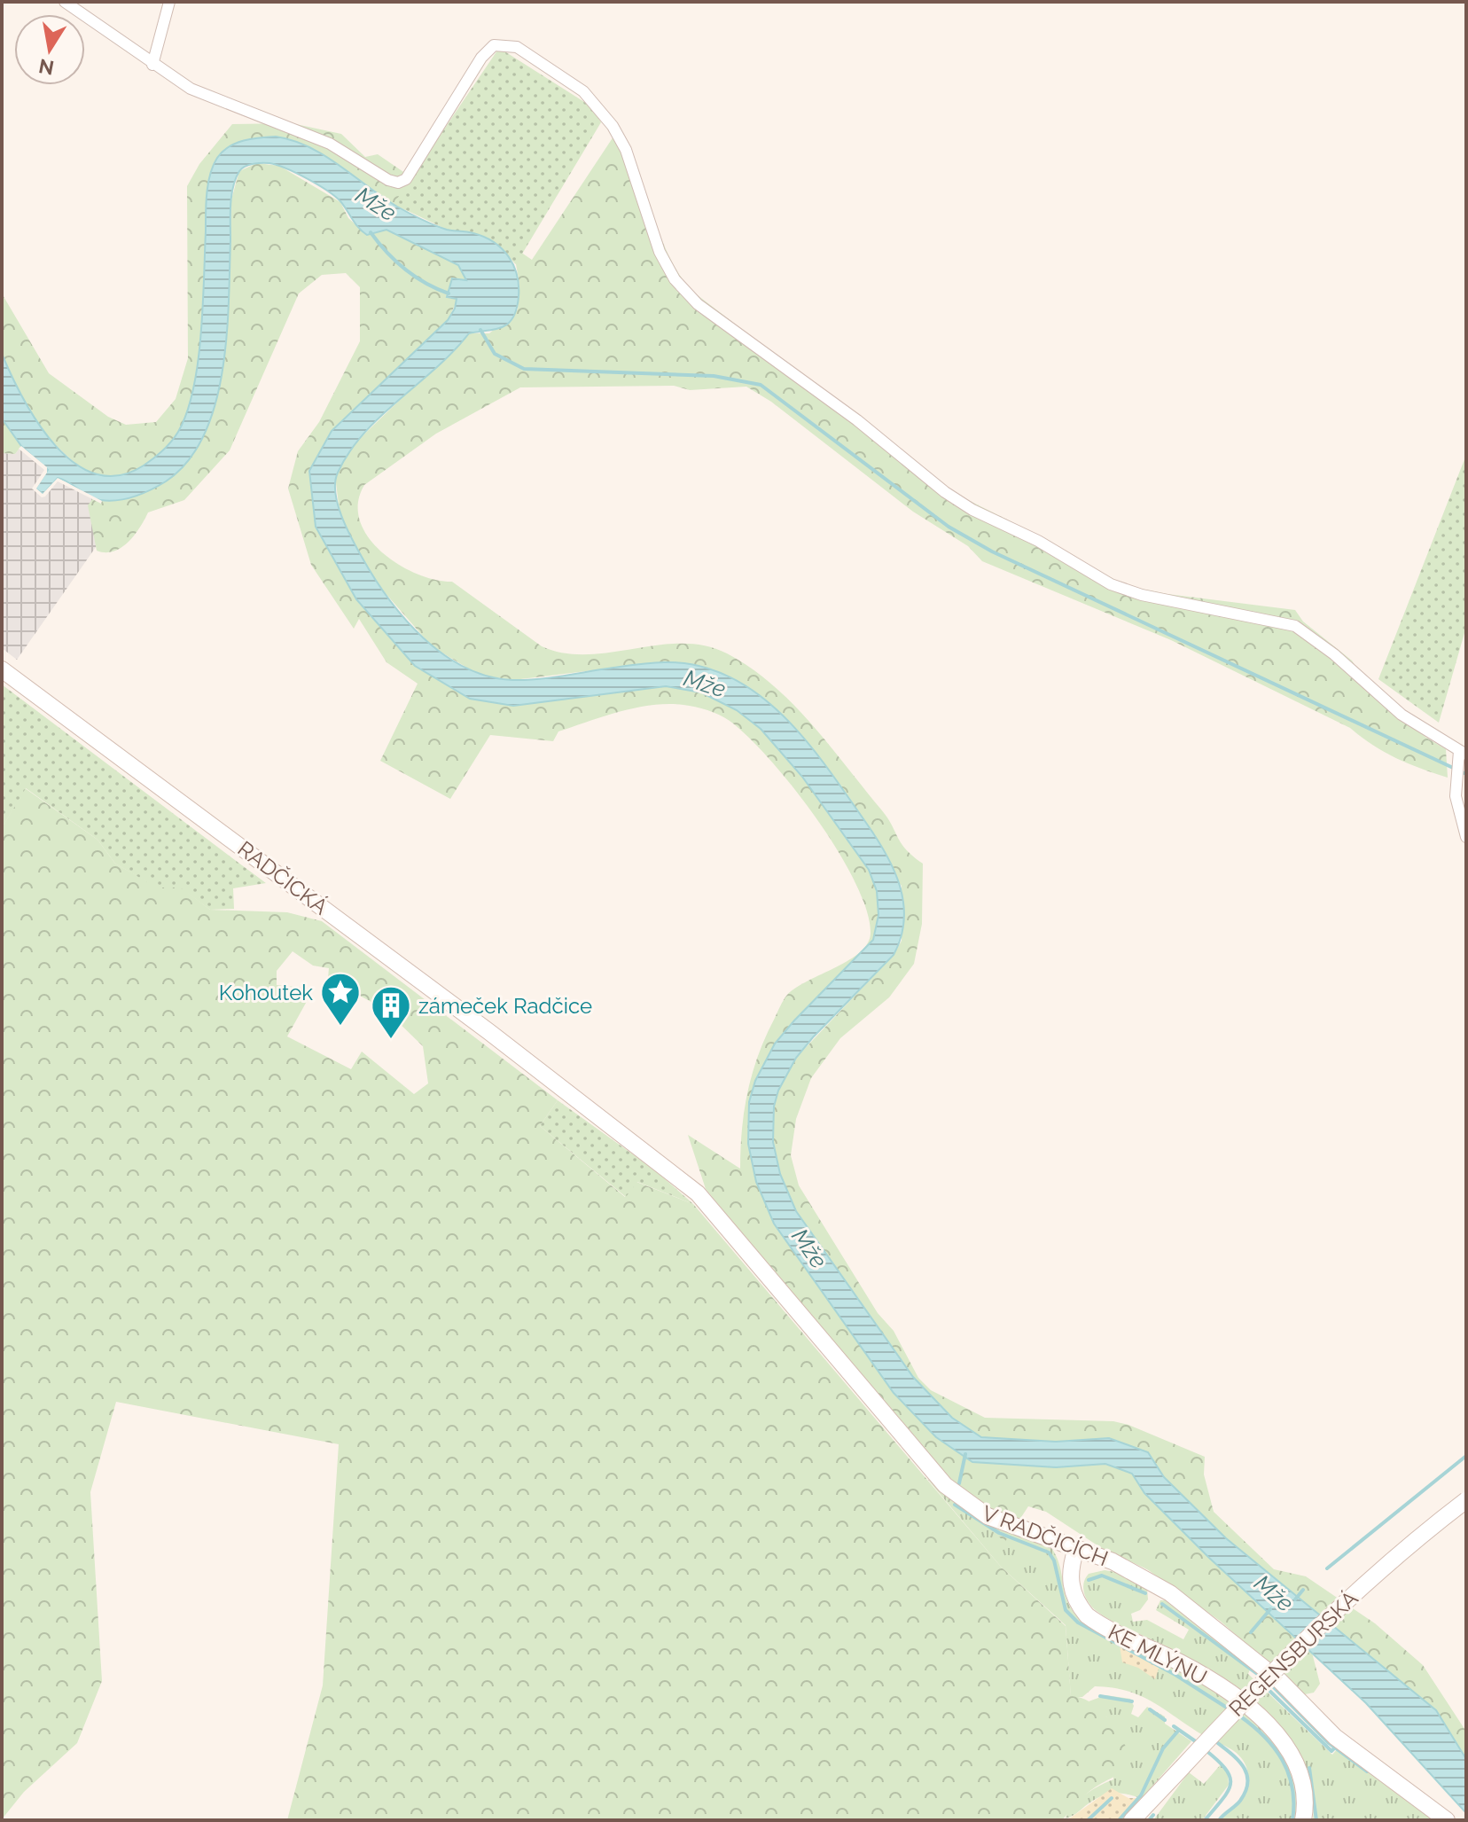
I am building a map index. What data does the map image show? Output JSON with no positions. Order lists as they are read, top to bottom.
{
  "streets": {
    "street": [
      "RADČICKÁ",
      "V RADČICÍCH",
      "REGENSBURSKÁ",
      "KE MLÝNU"
    ]
  },
  "crossings": [
    ["RADČICKÁ", "V RADČICÍCH"],
    ["V RADČICÍCH", "KE MLÝNU"]
  ],
  "water": ["Mže"],
  "places": {
    "place": ["Kohoutek"],
    "building": ["zámeček Radčice"]
  },
  "north": "bottom"
}
